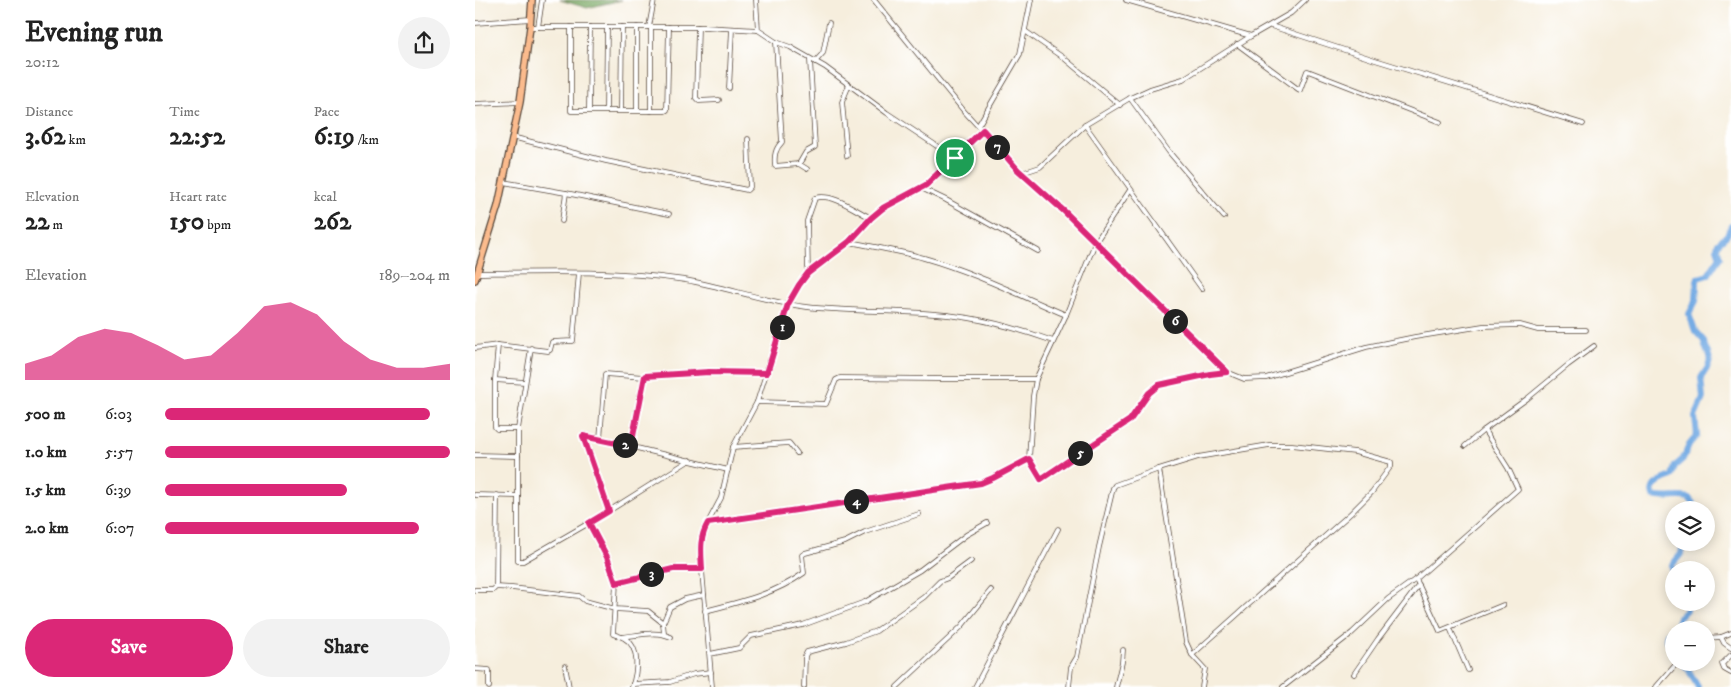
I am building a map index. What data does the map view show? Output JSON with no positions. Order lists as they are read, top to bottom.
{
  "page": {
    "heading": ["Evening run", "20:12"],
    "stats": [
      ["Distance", "3.62 km"],
      ["Time", "22:52"],
      ["Pace", "6:19 /km"],
      ["Elevation", "22 m"],
      ["Heart rate", "150 bpm"],
      ["kcal", "262"]
    ],
    "pins": [
      "7",
      "6",
      "1",
      "2",
      "5",
      "4",
      "3"
    ],
    "chart": ["Elevation", "189–204 m"],
    "list": [
      {
        "name": "500 m",
        "note": "6:03"
      },
      {
        "name": "1.0 km",
        "note": "5:57"
      },
      {
        "name": "1.5 km",
        "note": "6:39"
      },
      {
        "name": "2.0 km",
        "note": "6:07"
      }
    ],
    "map_buttons": ["+", "−"],
    "buttons": ["Save", "Share"]
  }
}
